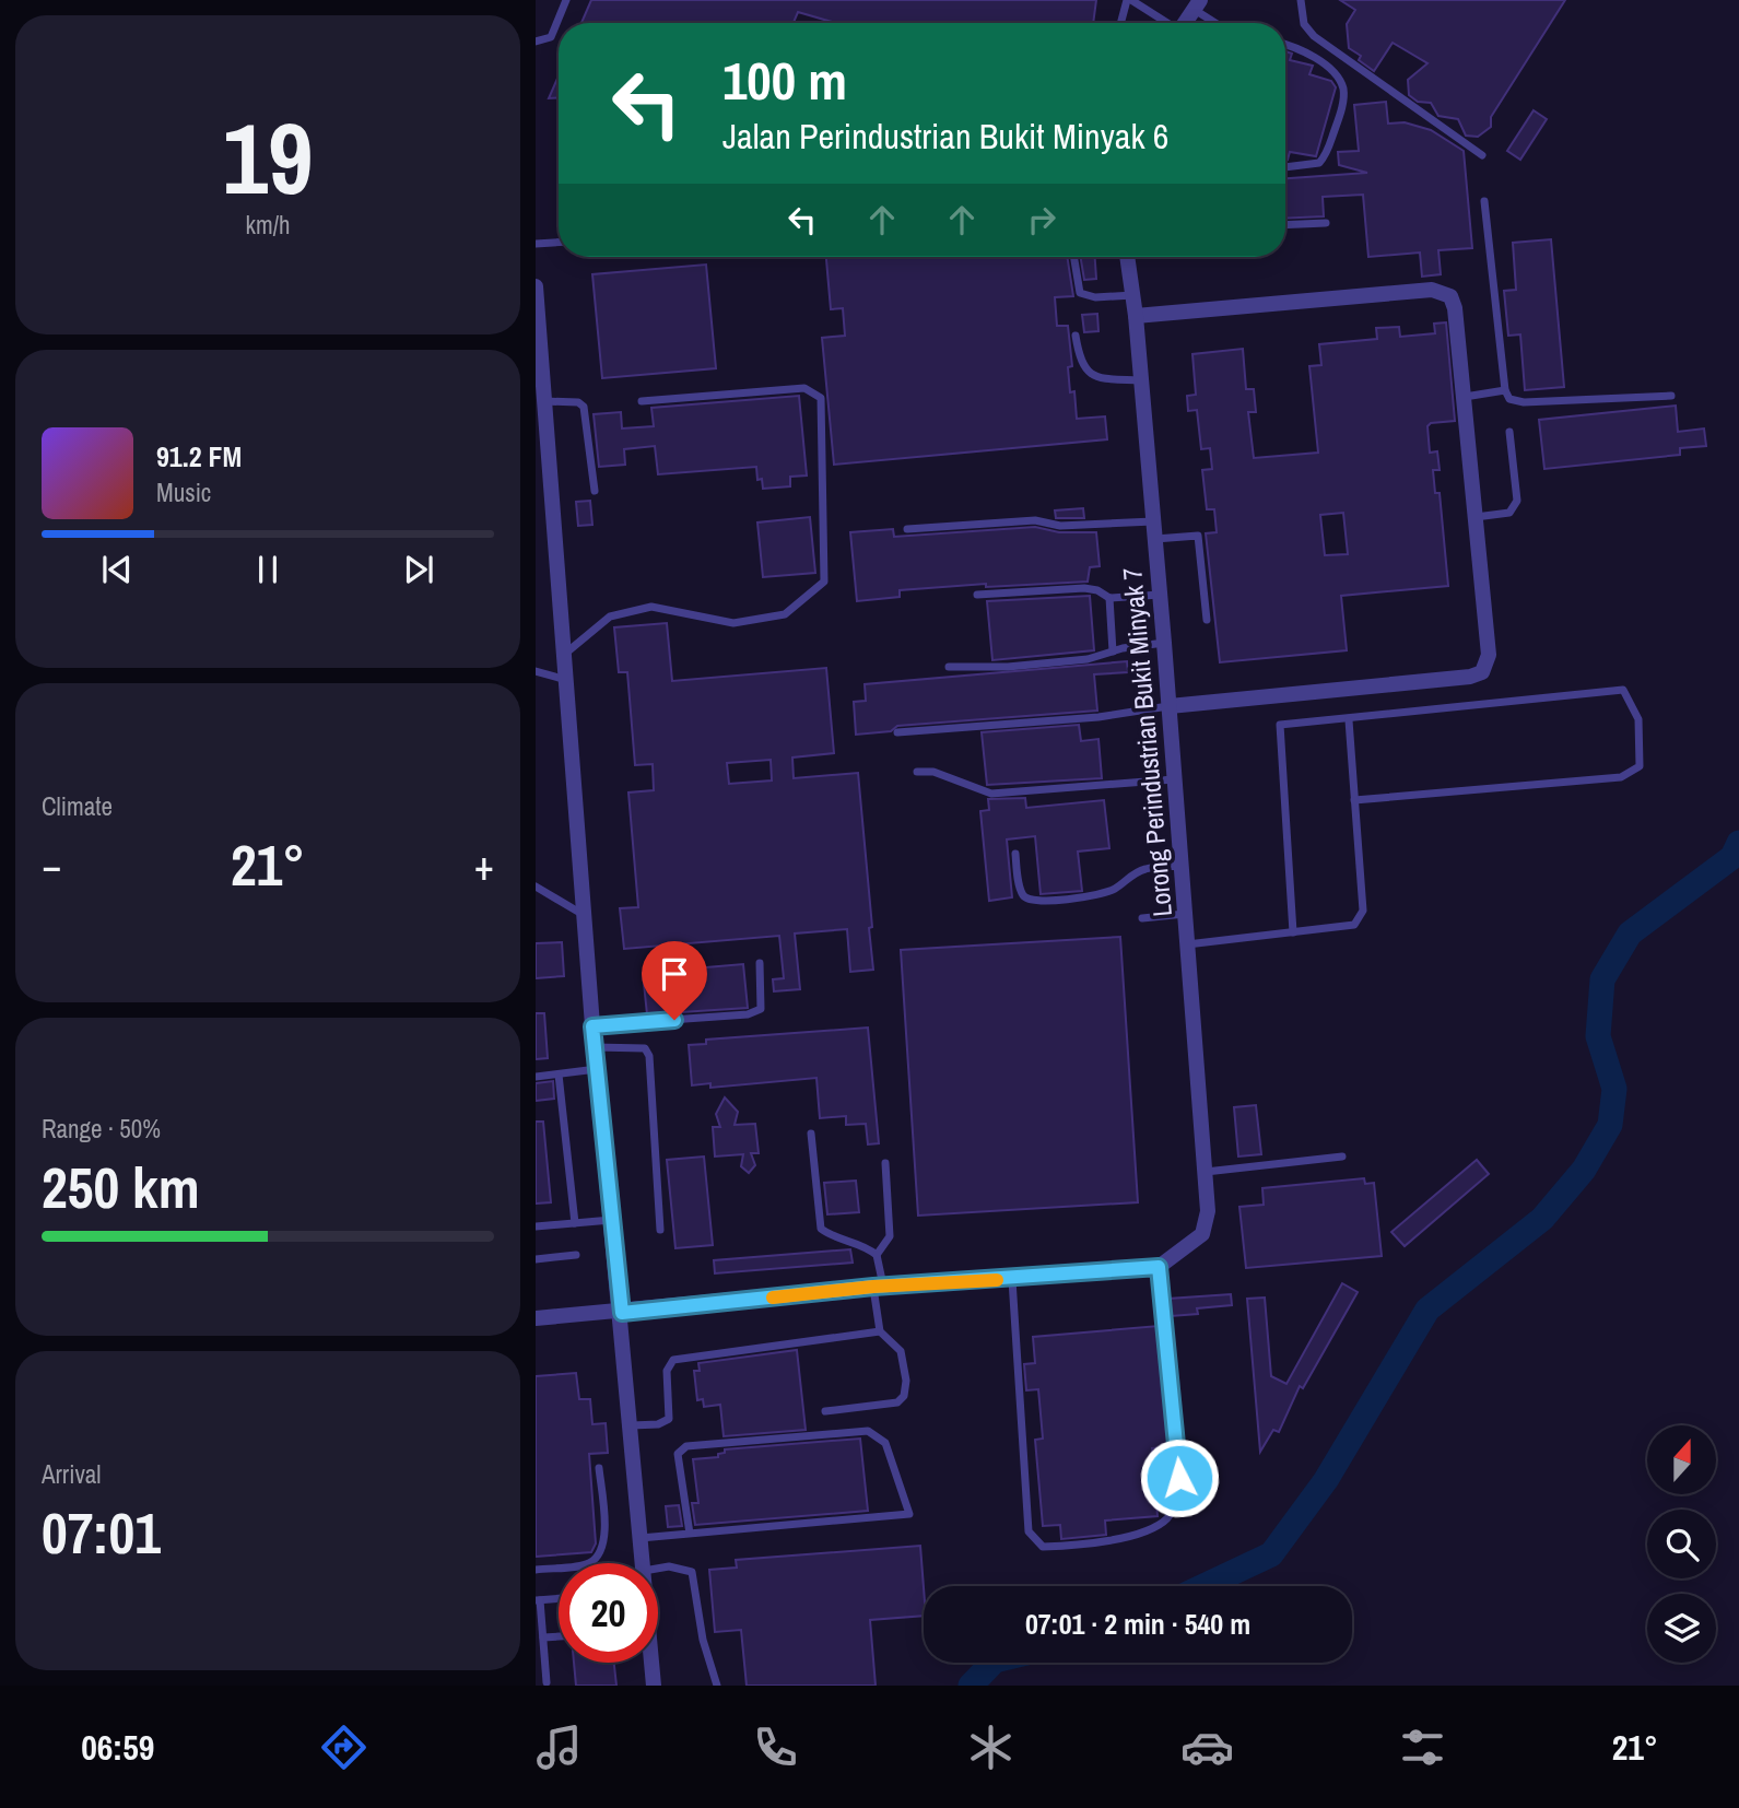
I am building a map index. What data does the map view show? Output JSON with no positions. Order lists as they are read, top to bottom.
{
  "streets": {
    "street": ["Lorong Perindustrian Bukit Minyak 7"]
  },
  "north": "top",
  "page": {
    "tile": [
      ["19", "km/h"],
      "Climate",
      ["Range · 50%", "250 km"],
      ["Arrival", "07:01"]
    ],
    "turn": ["100 m", "Jalan Perindustrian Bukit Minyak 6"],
    "song": ["91.2 FM", "Music"],
    "heat": ["−", "21°", "+"],
    "limit": "20",
    "trip": "07:01 · 2 min · 540 m",
    "tabs": ["06:59", "21°"]
  }
}
